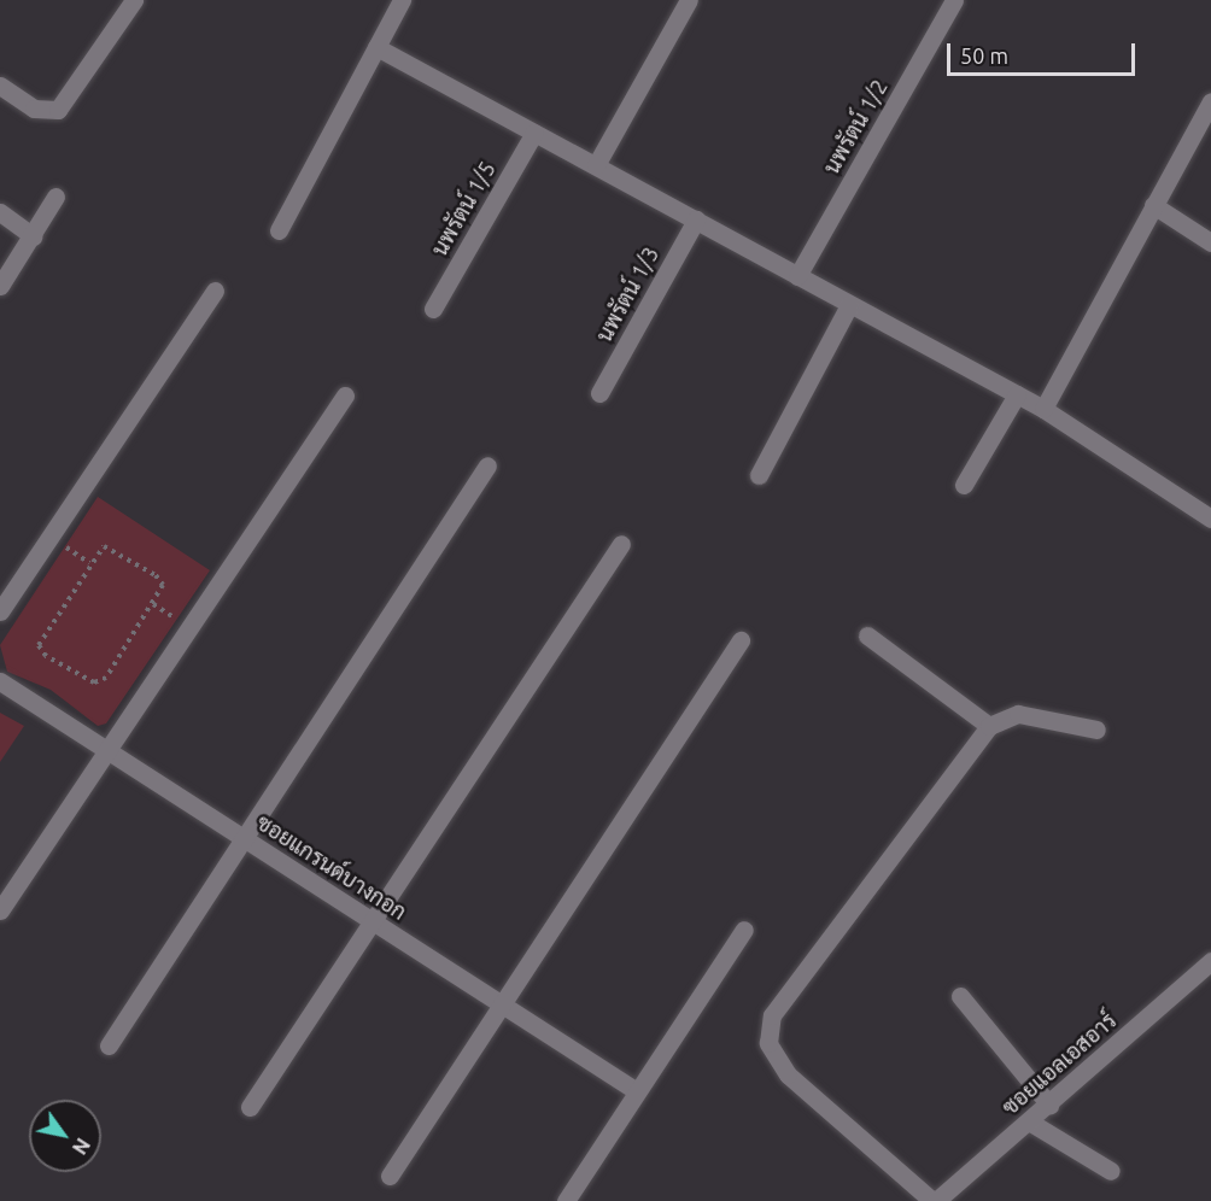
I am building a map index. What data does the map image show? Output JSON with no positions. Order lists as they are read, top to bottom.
{
  "streets": {
    "street": [
      "นพรัตน์ 1/2",
      "นพรัตน์ 1/5",
      "นพรัตน์ 1/3",
      "ซอยแกรนด์บางกอก",
      "ซอยแอลเอสอาร์"
    ]
  },
  "scale_bar": "50 m",
  "north": "bottom right"
}
